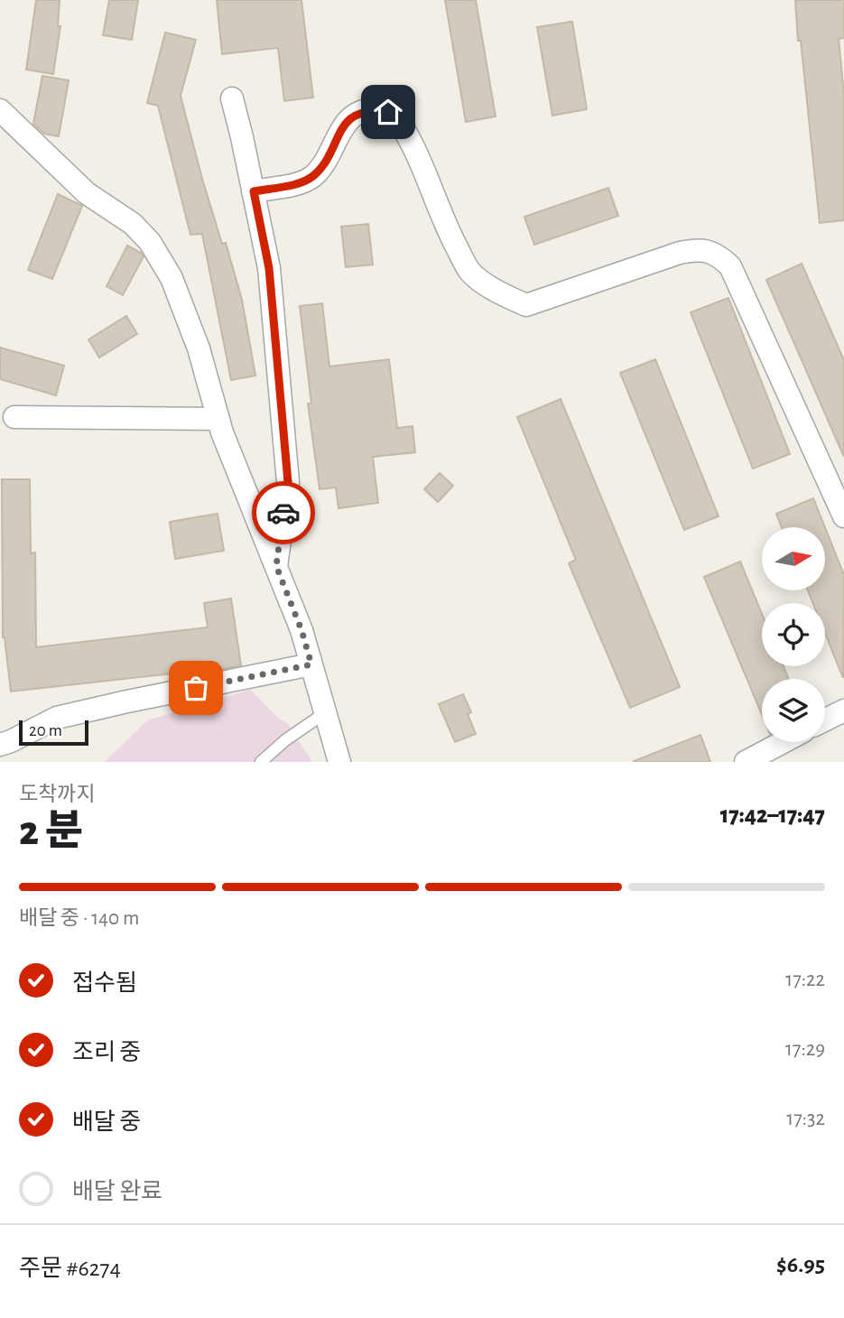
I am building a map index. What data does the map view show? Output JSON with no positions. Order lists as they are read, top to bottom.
{
  "scale_bar": "20 m",
  "north": "right",
  "page": {
    "scale": "20 m",
    "heading": ["2 분", "도착까지", "17:42–17:47"],
    "panel": ["주문 #6274", "$6.95"],
    "bar": "배달 중 · 140 m",
    "list": [
      ["접수됨", "17:22"],
      ["조리 중", "17:29"],
      ["배달 중", "17:32"],
      "배달 완료"
    ]
  }
}
